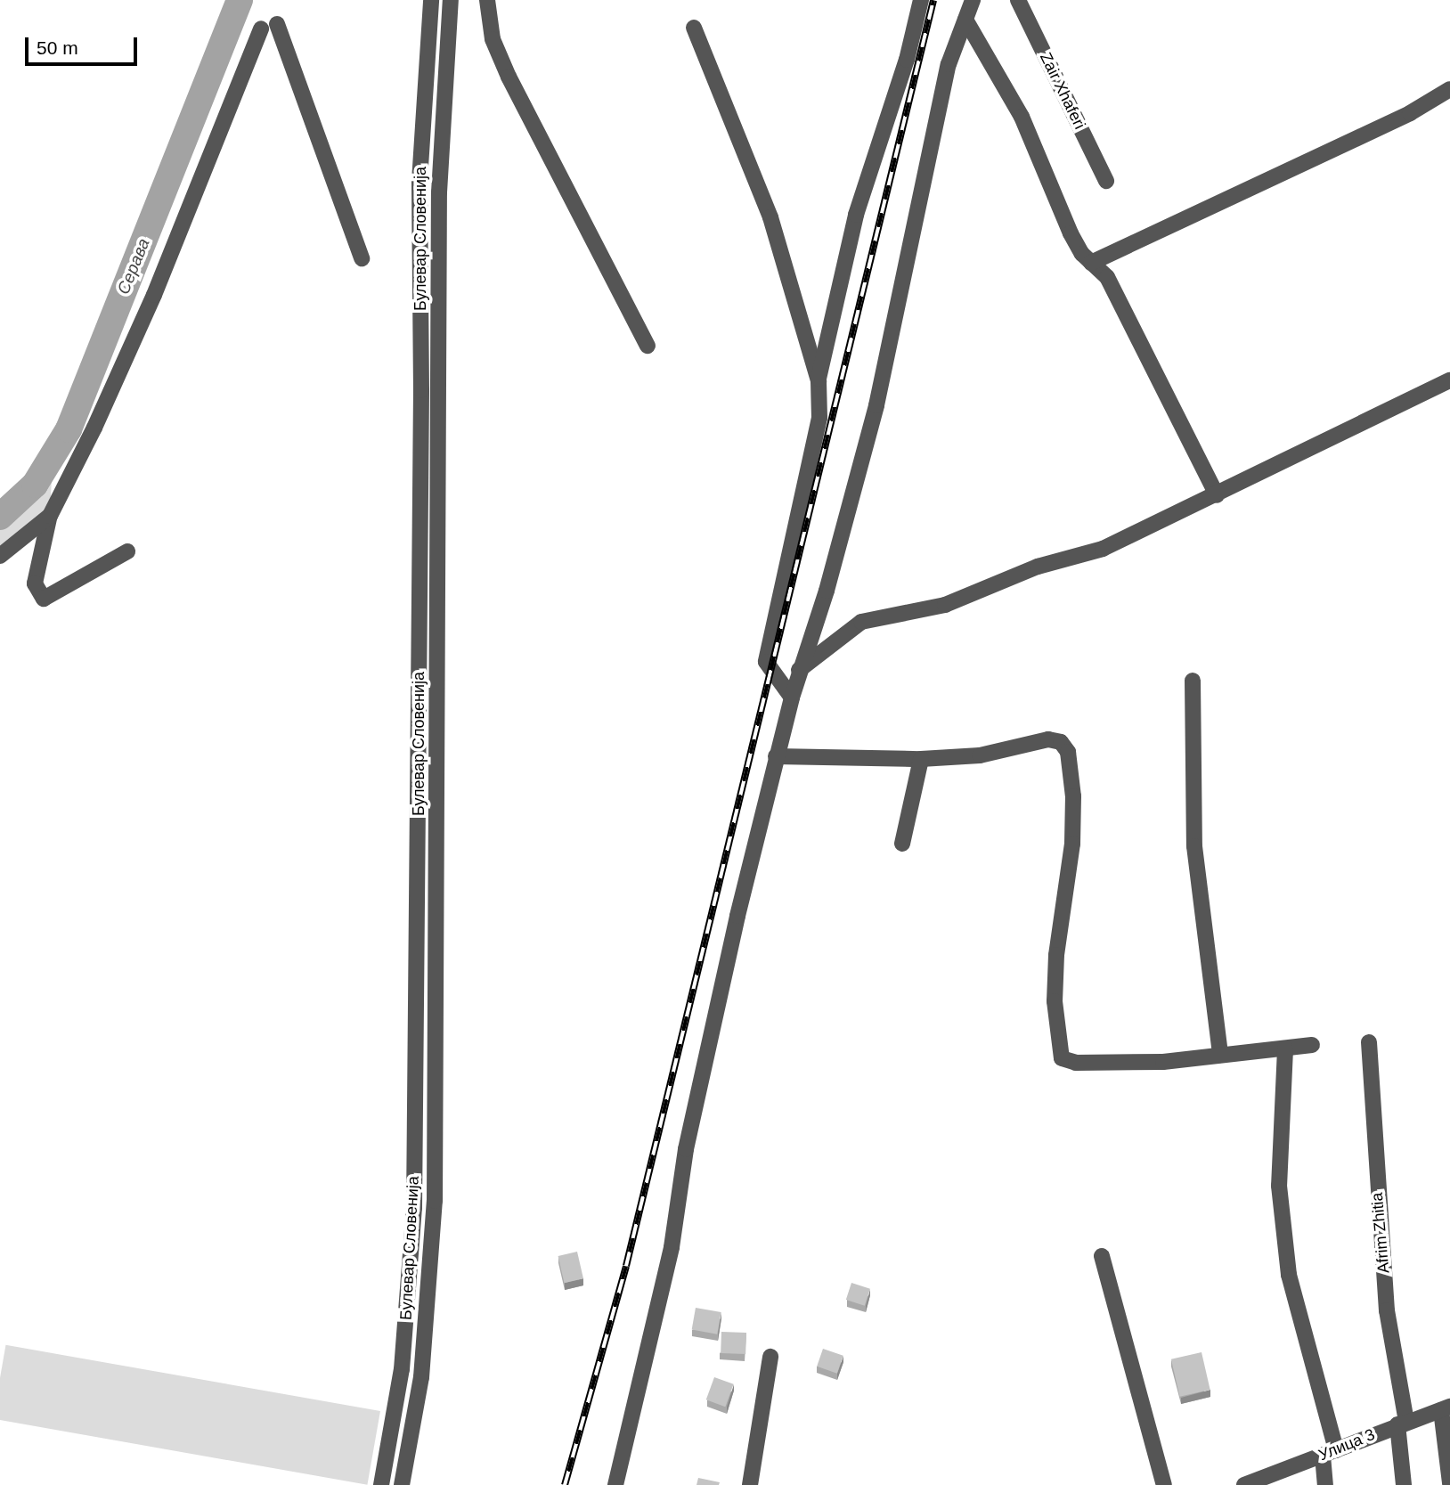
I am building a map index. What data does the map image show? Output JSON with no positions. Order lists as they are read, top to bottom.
{
  "streets": {
    "street": [
      "Zair Xhaferi",
      "Булевар Словенија",
      "Afrim Zhitia",
      "Улица 3"
    ]
  },
  "crossings": [
    ["Afrim Zhitia", "Улица 3"]
  ],
  "water": ["Серава"],
  "scale_bar": "50 m"
}
